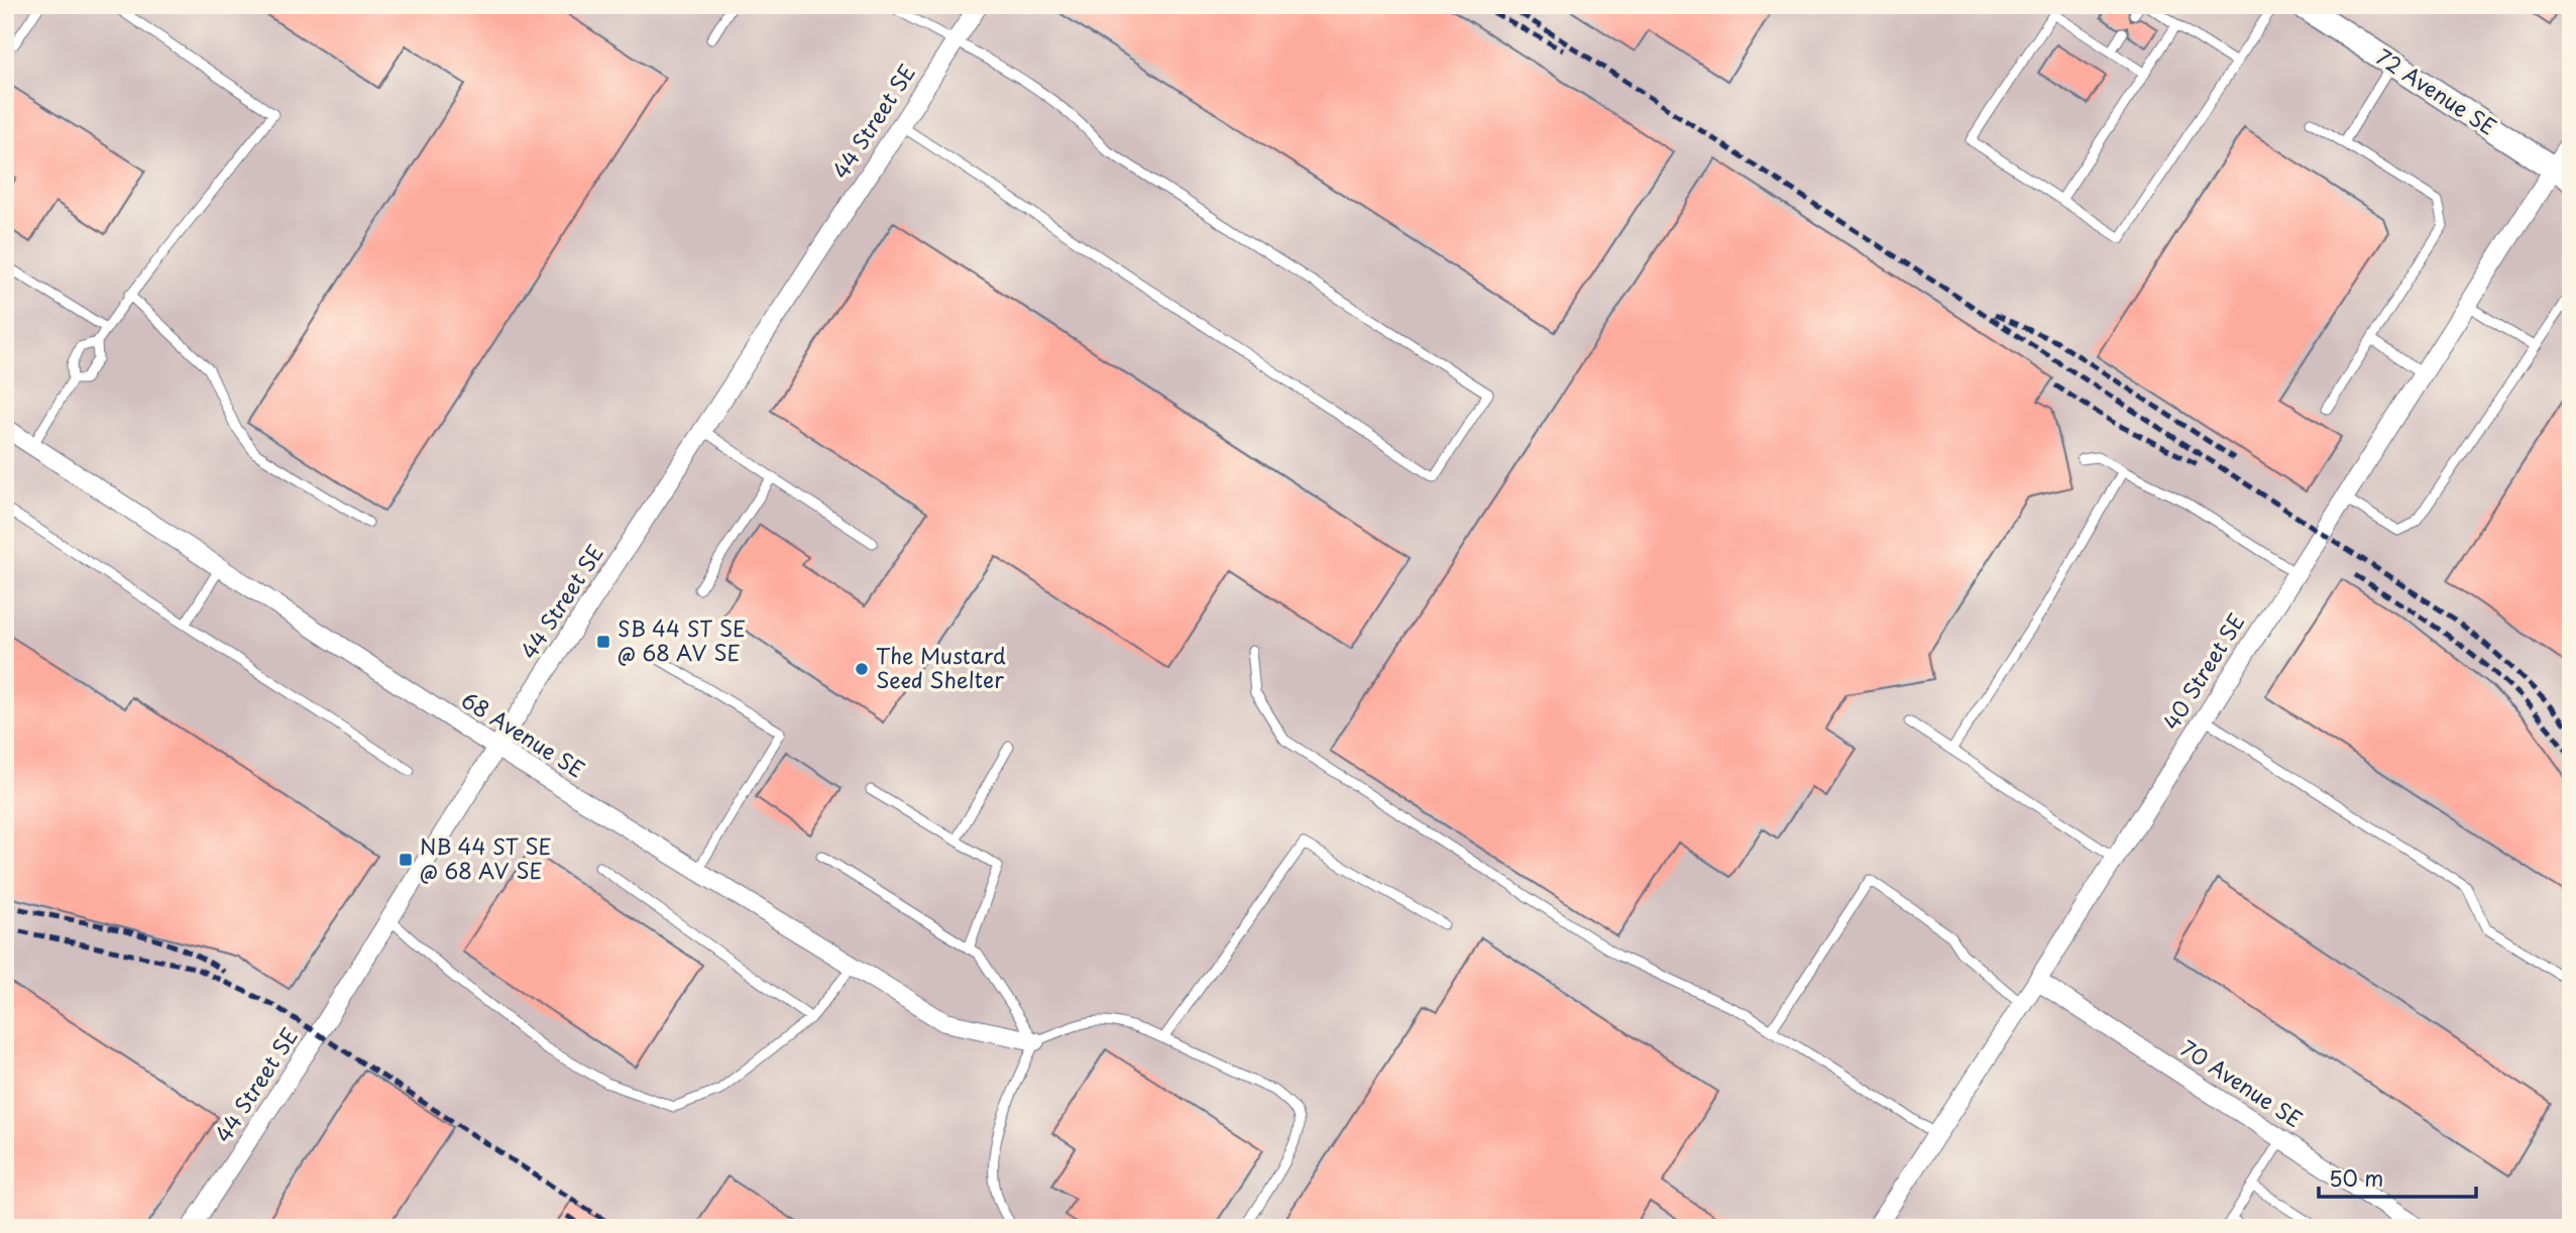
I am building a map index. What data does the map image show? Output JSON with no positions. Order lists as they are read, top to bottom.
{
  "streets": {
    "street": [
      "72 Avenue SE",
      "44 Street SE",
      "40 Street SE",
      "68 Avenue SE",
      "70 Avenue SE"
    ]
  },
  "crossings": [
    ["72 Avenue SE", "40 Street SE"],
    ["44 Street SE", "68 Avenue SE"],
    ["40 Street SE", "70 Avenue SE"]
  ],
  "places": {
    "transit": ["SB 44 ST SE @ 68 AV SE", "NB 44 ST SE @ 68 AV SE"],
    "other": ["The Mustard Seed Shelter"]
  },
  "scale_bar": "50 m"
}
